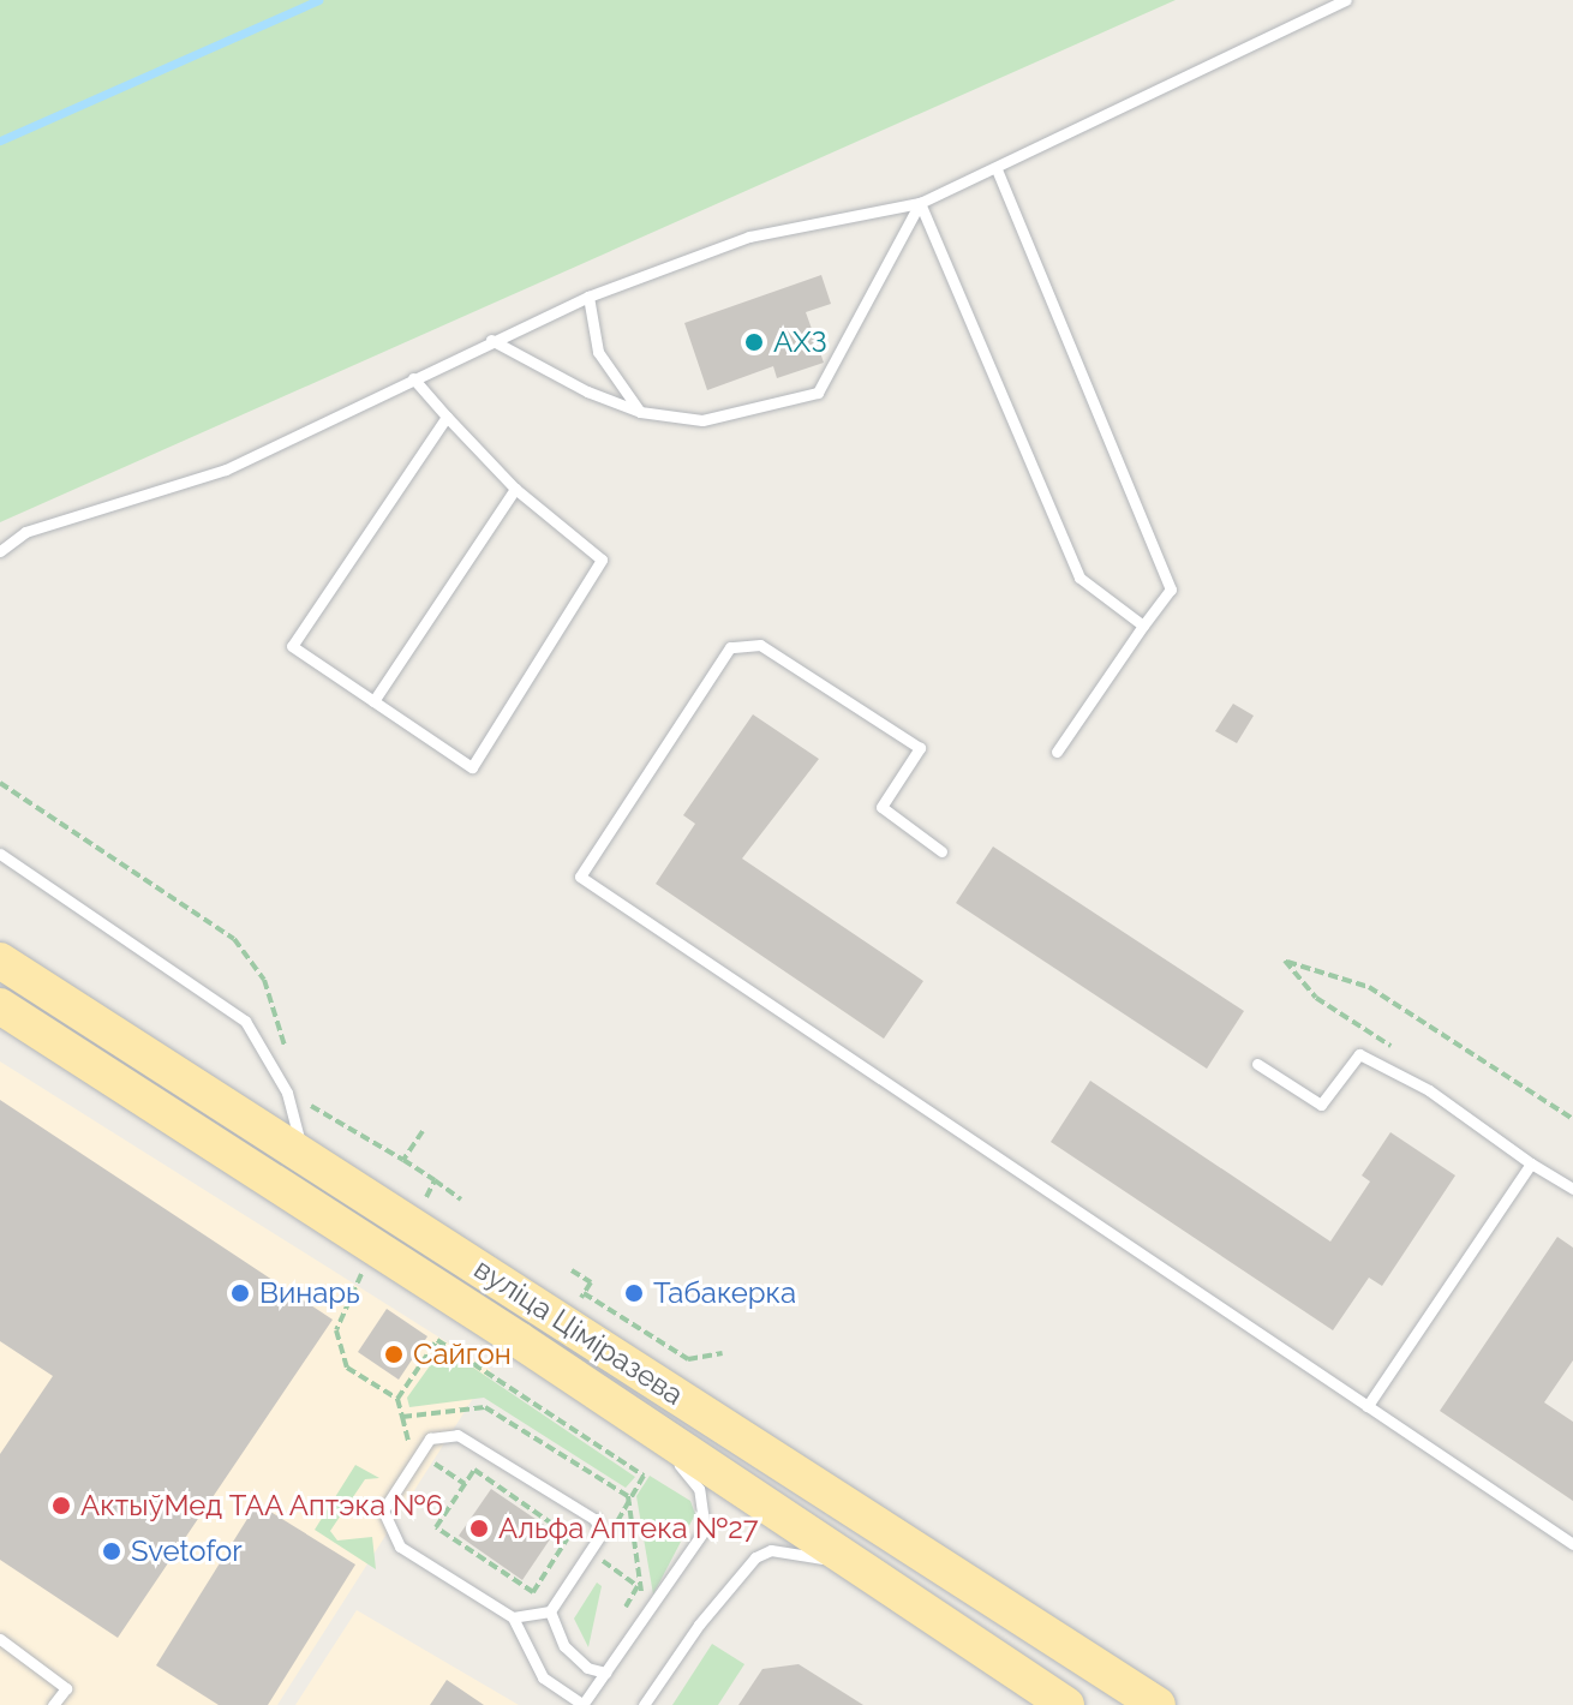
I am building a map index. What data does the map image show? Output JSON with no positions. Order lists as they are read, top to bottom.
{
  "streets": {
    "main road": ["вуліца Ціміразева"]
  },
  "places": [
    "АХЗ",
    "Винарь",
    "Табакерка",
    "Сайгон",
    "АктыўМед ТАА Аптэка №6",
    "Альфа Аптека №27",
    "Svetofor"
  ]
}
